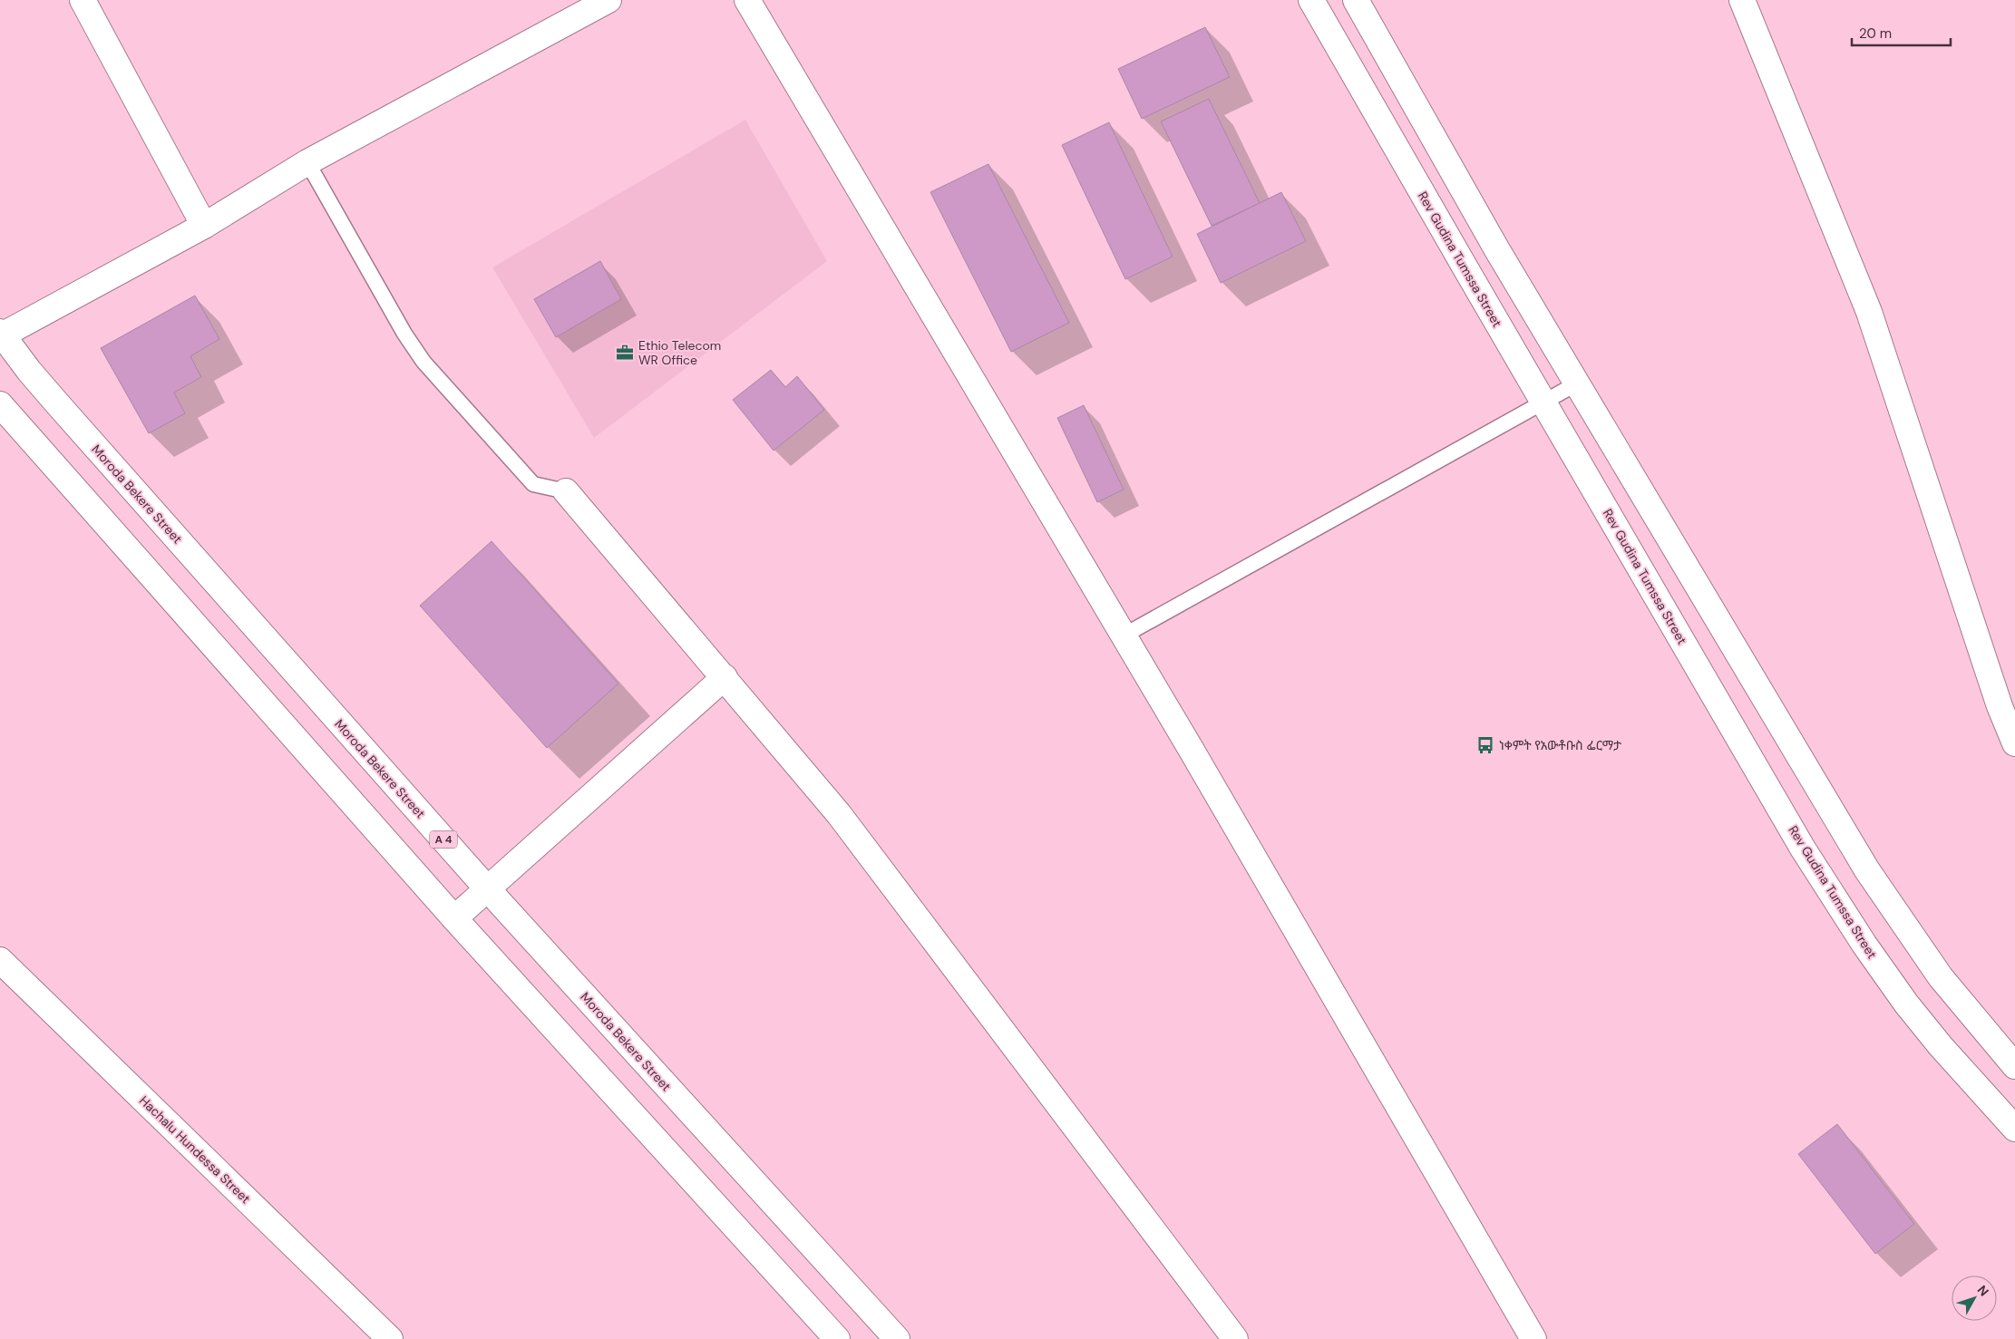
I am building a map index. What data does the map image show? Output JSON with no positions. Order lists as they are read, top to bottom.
{
  "streets": {
    "main road": [
      "Rev Gudina Tumssa Street",
      "Moroda Bekere Street",
      "A 4",
      "Hachalu Hundessa Street"
    ]
  },
  "places": {
    "office": ["Ethio Telecom WR Office"],
    "bus stop": ["ነቀምት የአውቶቡስ ፌርማታ"]
  },
  "scale_bar": "20 m",
  "north": "top right"
}
